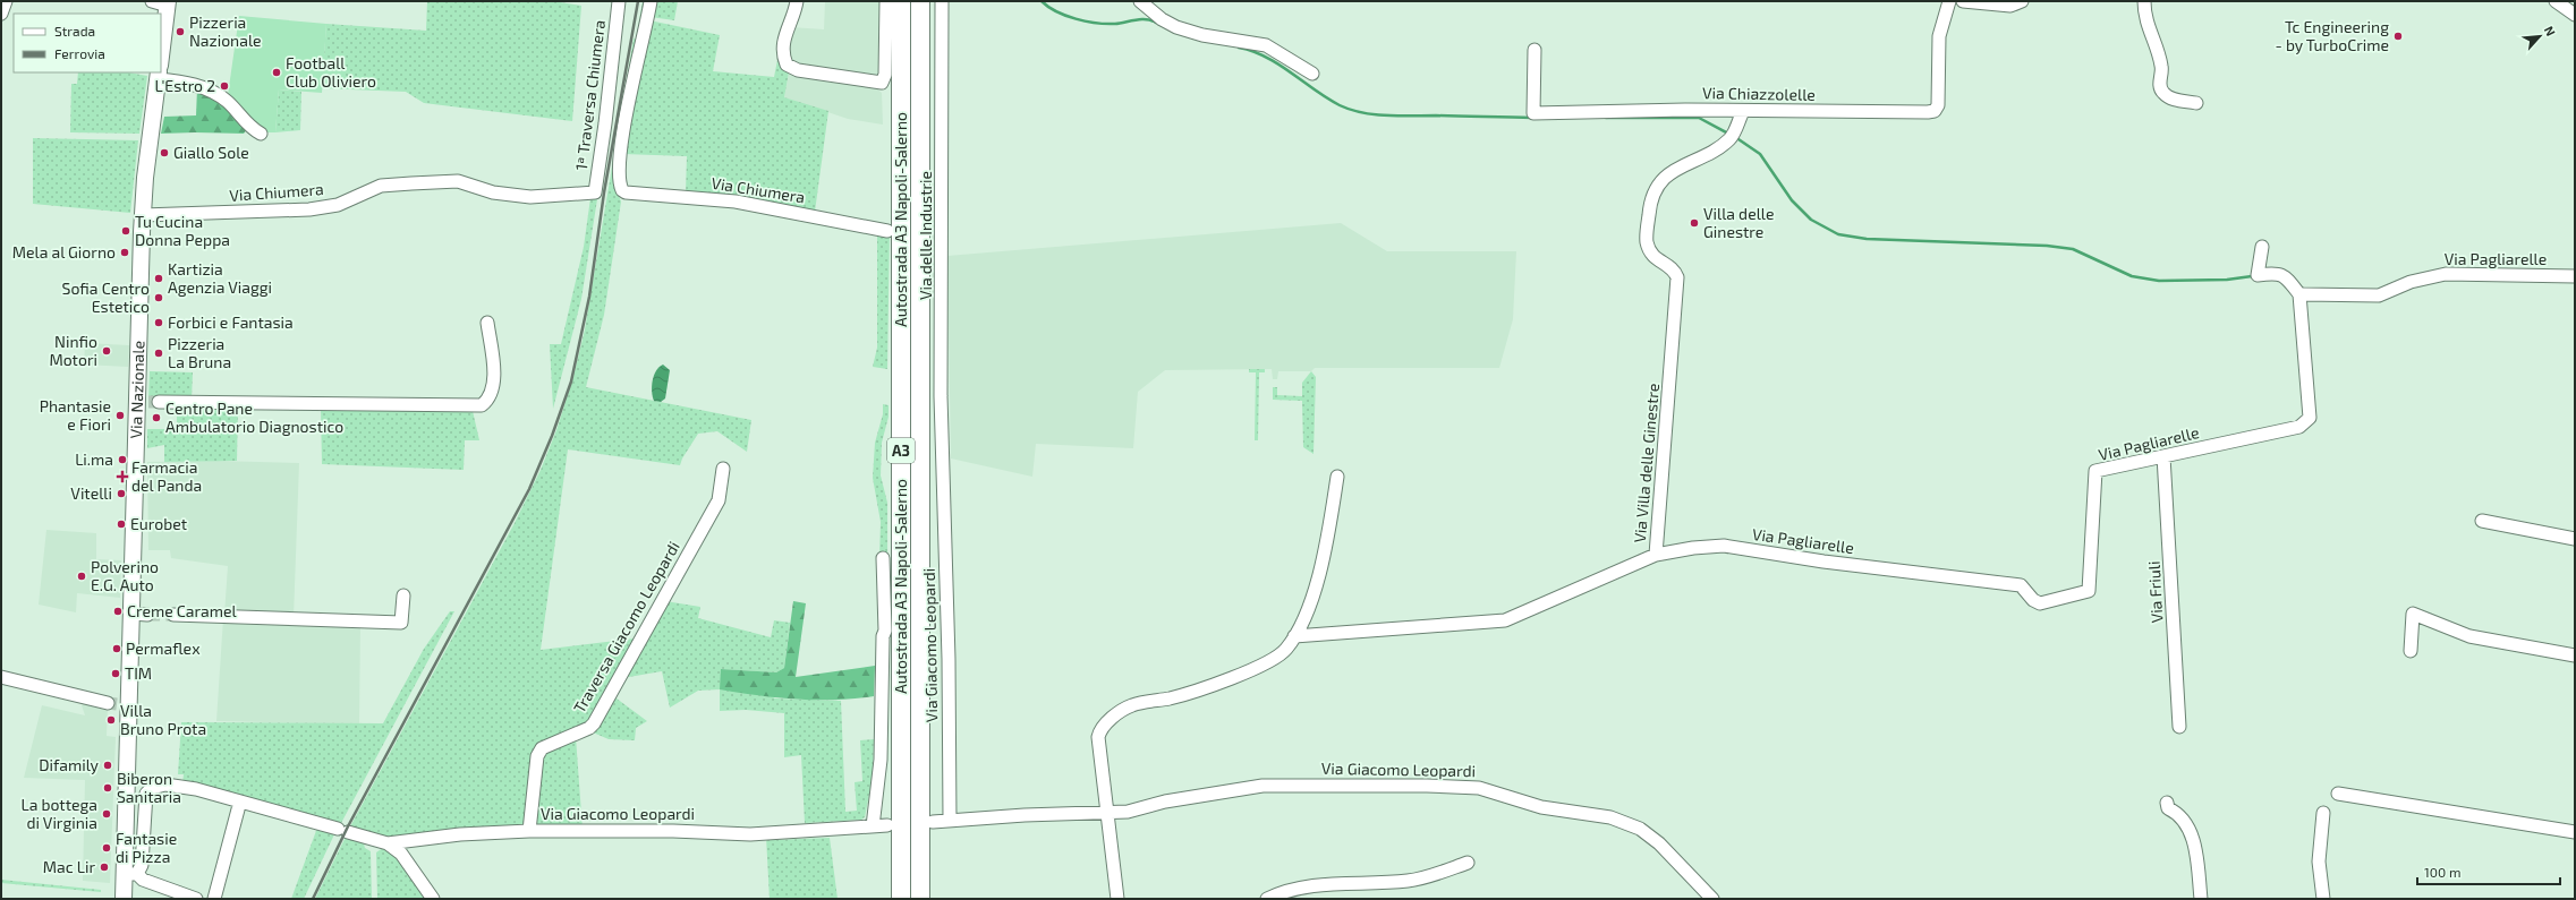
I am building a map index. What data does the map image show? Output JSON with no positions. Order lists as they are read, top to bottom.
{
  "streets": {
    "highway": ["Autostrada A3 Napoli-Salerno", "A3"],
    "main road": ["Via Nazionale"],
    "street": [
      "Via Chiazzolelle",
      "1ª Traversa Chiumera",
      "Via Chiumera",
      "Via delle Industrie",
      "Via Pagliarelle",
      "Via Villa delle Ginestre",
      "Via Friuli",
      "Traversa Giacomo Leopardi",
      "Via Giacomo Leopardi"
    ]
  },
  "crossings": [
    ["Via Chiazzolelle", "Via Villa delle Ginestre"],
    ["1ª Traversa Chiumera", "Via Chiumera"],
    ["Via Chiumera", "Via Nazionale"],
    ["Via delle Industrie", "Via Giacomo Leopardi"],
    ["Via Pagliarelle", "Via Villa delle Ginestre"],
    ["Via Pagliarelle", "Via Friuli"],
    ["Via Nazionale", "Via Giacomo Leopardi"],
    ["Traversa Giacomo Leopardi", "Via Giacomo Leopardi"]
  ],
  "places": {
    "other": [
      "Pizzeria Nazionale",
      "Tc Engineering - by TurboCrime",
      "Football Club Oliviero",
      "L'Estro 2",
      "Giallo Sole",
      "Villa delle Ginestre",
      "Tu Cucina Donna Peppa",
      "Mela al Giorno",
      "Kartizia Agenzia Viaggi",
      "Sofia Centro Estetico",
      "Forbici e Fantasia",
      "Ninfio Motori",
      "Pizzeria La Bruna",
      "Phantasie e Fiori",
      "Centro Pane Ambulatorio Diagnostico",
      "Li.ma",
      "Vitelli",
      "Eurobet",
      "Polverino E.G. Auto",
      "Creme Caramel",
      "Permaflex",
      "TIM",
      "Villa Bruno Prota",
      "Difamily",
      "Biberon Sanitaria",
      "La bottega di Virginia",
      "Fantasie di Pizza",
      "Mac Lir"
    ],
    "health": ["Farmacia del Panda"]
  },
  "legend": ["Strada", "Ferrovia"],
  "scale_bar": "100 m",
  "north": "top right"
}
